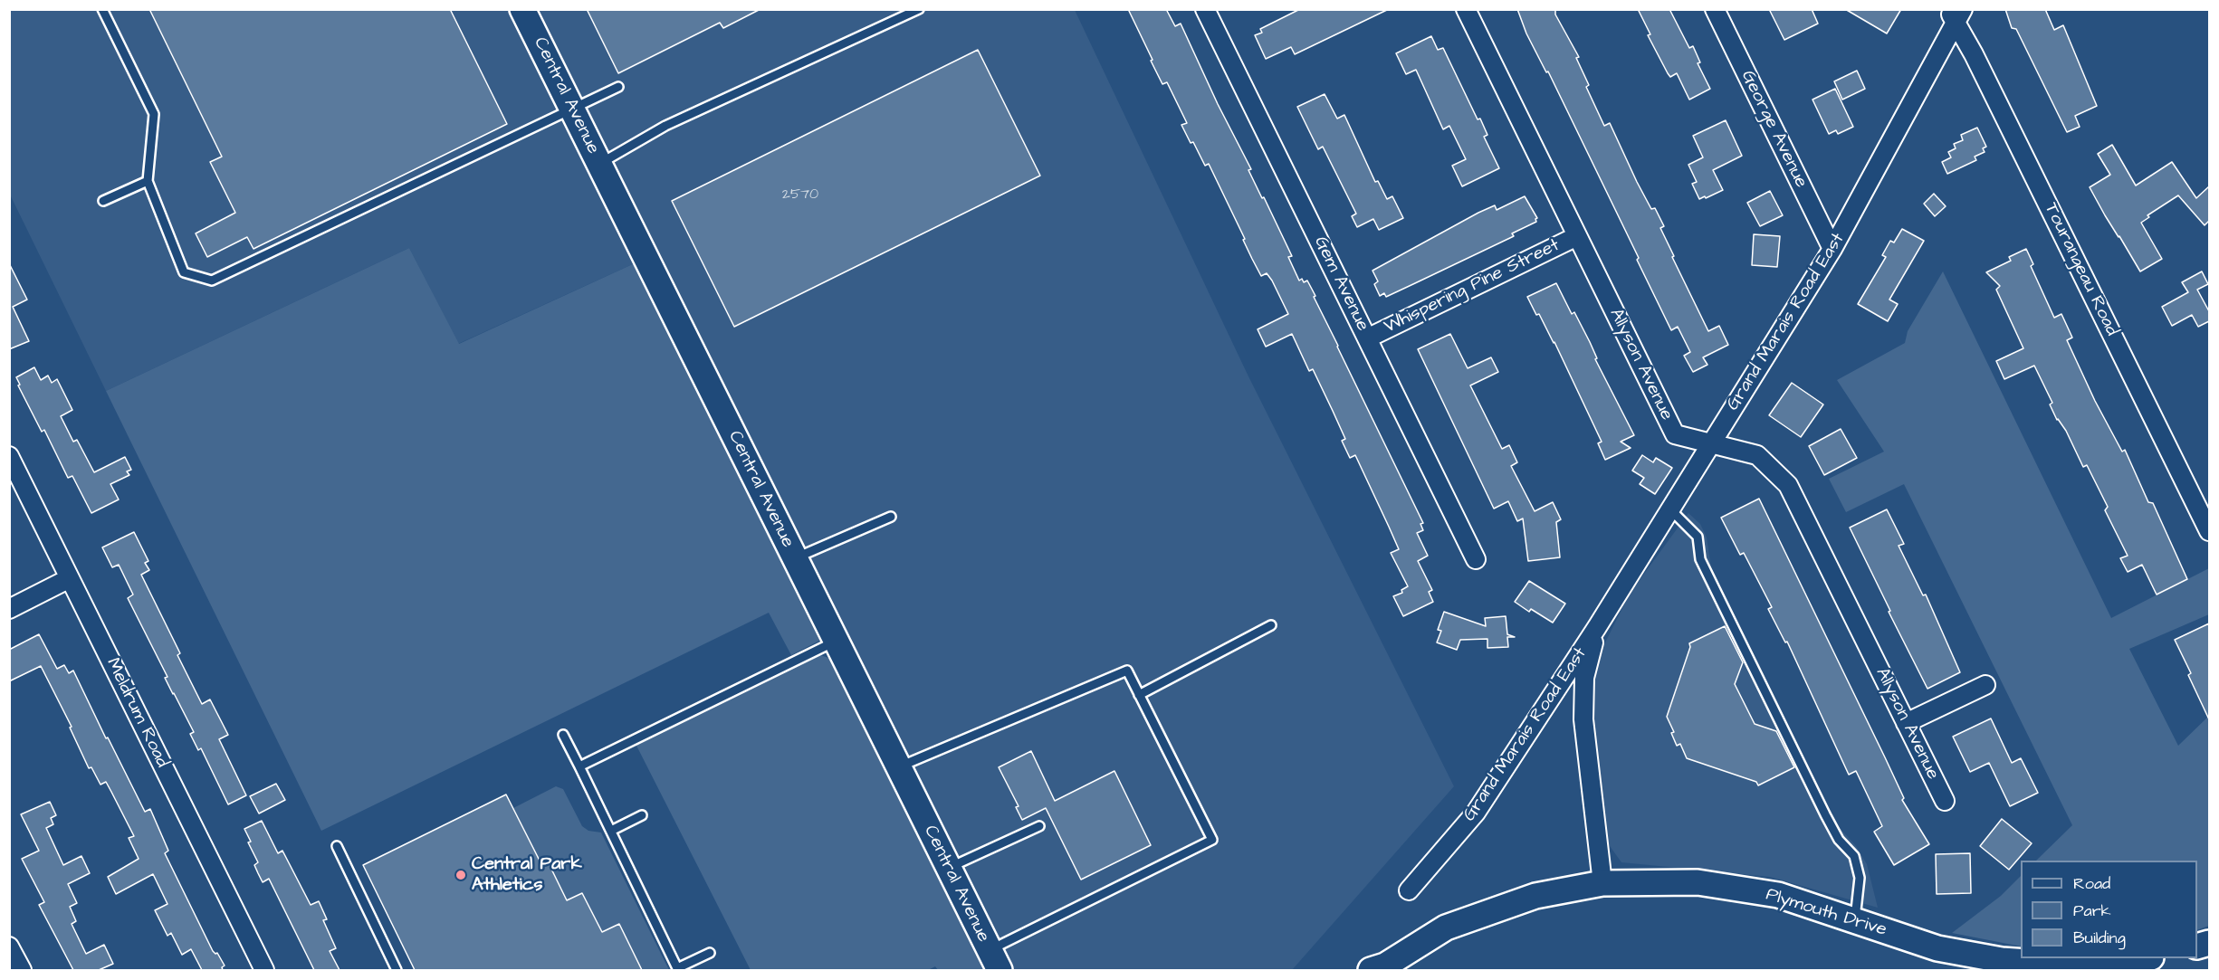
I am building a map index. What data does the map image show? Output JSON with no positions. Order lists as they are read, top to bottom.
{
  "streets": {
    "street": [
      "Central Avenue",
      "George Avenue",
      "Tourangeau Road",
      "Gem Avenue",
      "Whispering Pine Street",
      "Grand Marais Road East",
      "Allyson Avenue",
      "Meldrum Road",
      "Plymouth Drive"
    ]
  },
  "crossings": [
    ["George Avenue", "Grand Marais Road East"],
    ["Tourangeau Road", "Grand Marais Road East"],
    ["Gem Avenue", "Whispering Pine Street"],
    ["Whispering Pine Street", "Allyson Avenue"],
    ["Grand Marais Road East", "Allyson Avenue"],
    ["Grand Marais Road East", "Plymouth Drive"]
  ],
  "places": ["Central Park Athletics"],
  "house_numbers": ["2570"],
  "legend": ["Road", "Park", "Building"]
}
